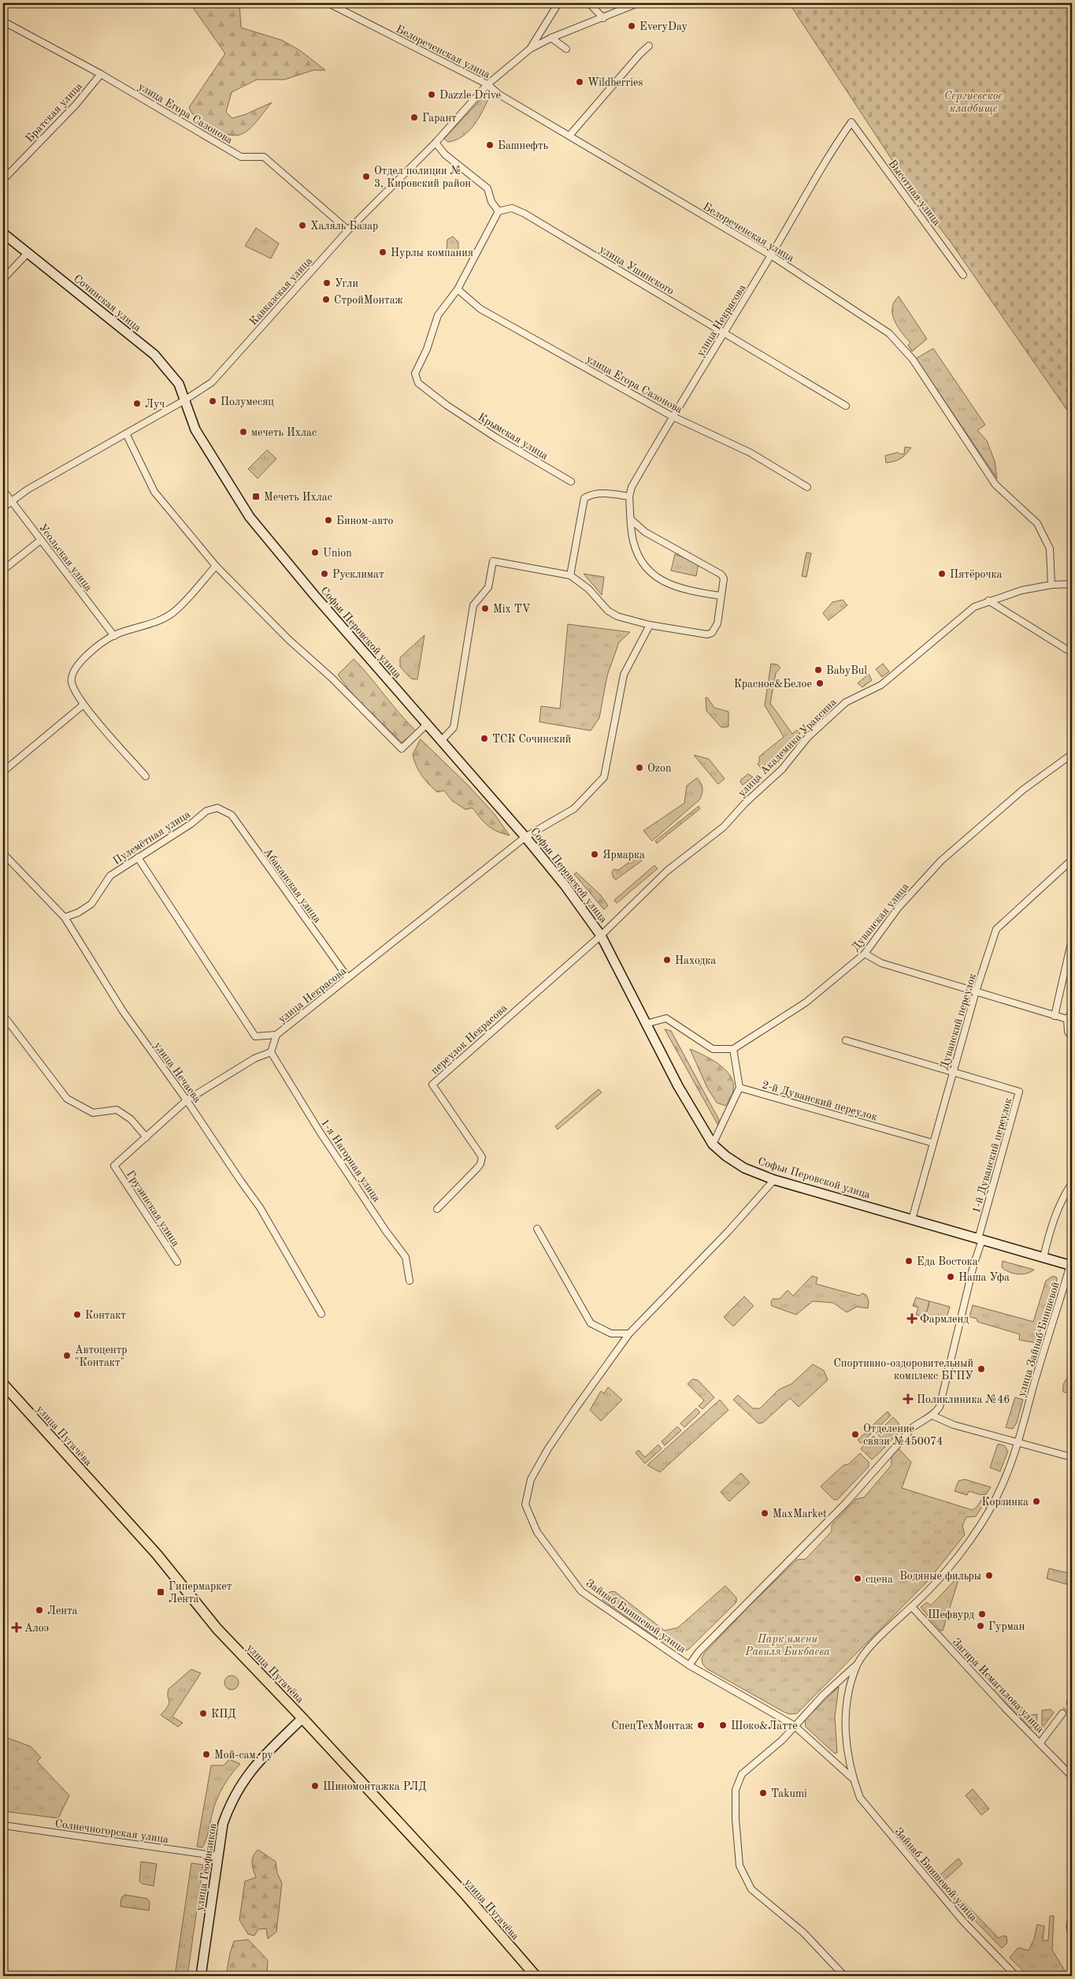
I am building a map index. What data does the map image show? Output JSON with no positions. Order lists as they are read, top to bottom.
{
  "streets": {
    "main road": [
      "Сочинская улица",
      "Софьи Перовской улица",
      "улица Пугачёва",
      "улица Геофизиков"
    ],
    "street": [
      "Белореченская улица",
      "Братская улица",
      "улица Егора Сазонова",
      "Высотная улица",
      "улица Ушинского",
      "Кавказская улица",
      "улица Некрасова",
      "Крымская улица",
      "Усольская улица",
      "улица Академика Ураксина",
      "Пулемётная улица",
      "Абаканская улица",
      "Дуванская улица",
      "Дуванский переулок",
      "переулок Некрасова",
      "улица Нечаева",
      "2-й Дуванский переулок",
      "1-й Дуванский переулок",
      "1-я Нагорная улица",
      "Грузинская улица",
      "улица Зайнаб Биишевой",
      "Зайнаб Биишевой улица",
      "Загира Исмагилова улица",
      "Солнечногорская улица"
    ]
  },
  "crossings": [
    ["Белореченская улица", "Кавказская улица"],
    ["Белореченская улица", "улица Некрасова"],
    ["Белореченская улица", "улица Академика Ураксина"],
    ["Братская улица", "улица Егора Сазонова"],
    ["улица Егора Сазонова", "Кавказская улица"],
    ["улица Егора Сазонова", "улица Некрасова"],
    ["улица Егора Сазонова", "Крымская улица"],
    ["Высотная улица", "улица Некрасова"],
    ["улица Ушинского", "улица Некрасова"],
    ["улица Ушинского", "Крымская улица"],
    ["Кавказская улица", "Сочинская улица"],
    ["Кавказская улица", "Усольская улица"],
    ["Кавказская улица", "Софьи Перовской улица"],
    ["Сочинская улица", "Софьи Перовской улица"],
    ["улица Некрасова", "Софьи Перовской улица"],
    ["улица Некрасова", "Абаканская улица"],
    ["улица Некрасова", "1-я Нагорная улица"],
    ["Софьи Перовской улица", "улица Академика Ураксина"],
    ["Софьи Перовской улица", "Дуванский переулок"],
    ["Софьи Перовской улица", "переулок Некрасова"],
    ["Софьи Перовской улица", "1-й Дуванский переулок"],
    ["Софьи Перовской улица", "улица Зайнаб Биишевой"],
    ["Софьи Перовской улица", "Зайнаб Биишевой улица"],
    ["улица Академика Ураксина", "переулок Некрасова"],
    ["Пулемётная улица", "Абаканская улица"],
    ["Пулемётная улица", "улица Нечаева"],
    ["Дуванский переулок", "2-й Дуванский переулок"],
    ["Дуванский переулок", "1-й Дуванский переулок"],
    ["улица Зайнаб Биишевой", "Зайнаб Биишевой улица"],
    ["улица Пугачёва", "улица Геофизиков"],
    ["Зайнаб Биишевой улица", "Загира Исмагилова улица"],
    ["Солнечногорская улица", "улица Геофизиков"]
  ],
  "parks": ["Сергиевское кладбище", "Парк имени Равиля Бикбаева"],
  "places": {
    "other": [
      "EveryDay",
      "Wildberries",
      "Dazzle Drive",
      "Гарант",
      "Башнефть",
      "Отдел полиции № 3, Кировский район",
      "Халяль Базар",
      "Нурлы компания",
      "Угли",
      "СтройМонтаж",
      "Полумесяц",
      "Луч",
      "мечеть Ихлас",
      "Бином-авто",
      "Union",
      "Русклимат",
      "Пятёрочка",
      "Mix TV",
      "BabyBul",
      "Красное&Белое",
      "ТСК Сочинский",
      "Ozon",
      "Ярмарка",
      "Находка",
      "Еда Востока",
      "Наша Уфа",
      "Контакт",
      "Автоцентр \"Контакт\"",
      "Спортивно-оздоровительный комплекс БГПУ",
      "Отделение связи №450074",
      "Корзинка",
      "MaxMarket",
      "Водяные фильры",
      "сцена",
      "Лента",
      "Шефвурд",
      "Гурман",
      "КПД",
      "СпецТехМонтаж",
      "Шоко&Латте",
      "Мой-сам. ру",
      "Шиномонтажка РЛД",
      "Takumi"
    ],
    "transit": ["Мечеть Ихлас", "Гипермаркет Лента"],
    "health": ["Фармленд", "Поликлиника №46", "Алоэ"]
  }
}
